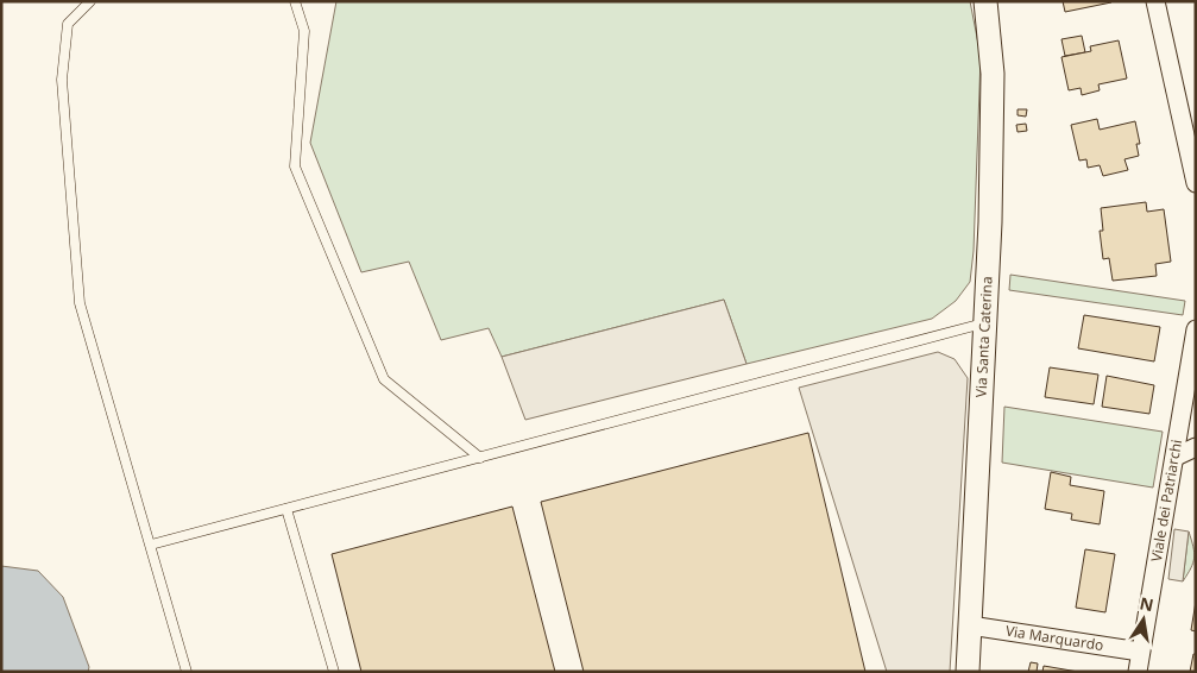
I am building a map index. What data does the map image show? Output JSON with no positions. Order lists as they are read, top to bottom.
{
  "streets": {
    "street": ["Via Santa Caterina", "Viale dei Patriarchi", "Via Marquardo"]
  },
  "crossings": [
    ["Via Santa Caterina", "Via Marquardo"],
    ["Viale dei Patriarchi", "Via Marquardo"]
  ],
  "north": "top"
}
